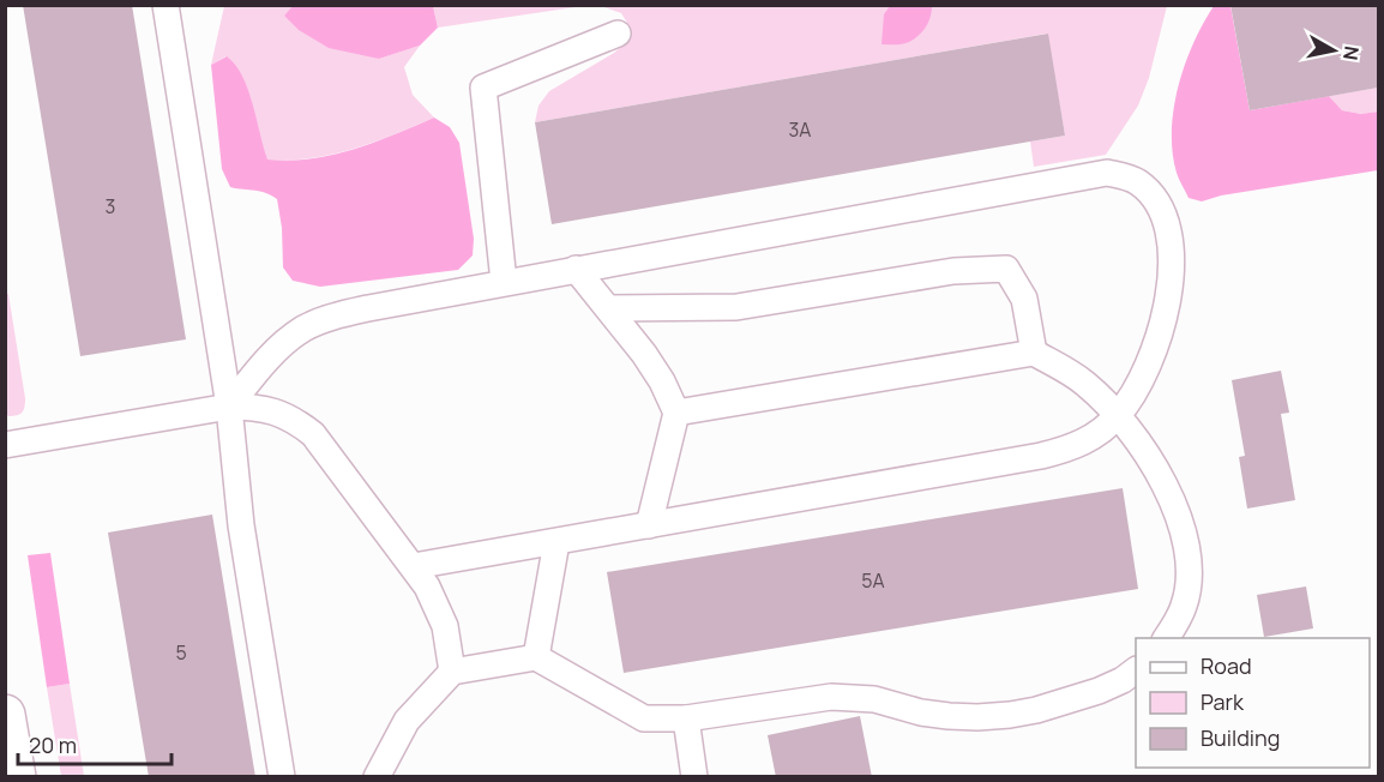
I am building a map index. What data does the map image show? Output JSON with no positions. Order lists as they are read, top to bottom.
{
  "house_numbers": [
    "3А",
    "3",
    "5А",
    "5"
  ],
  "legend": ["Road", "Park", "Building"],
  "scale_bar": "20 m",
  "north": "right"
}
